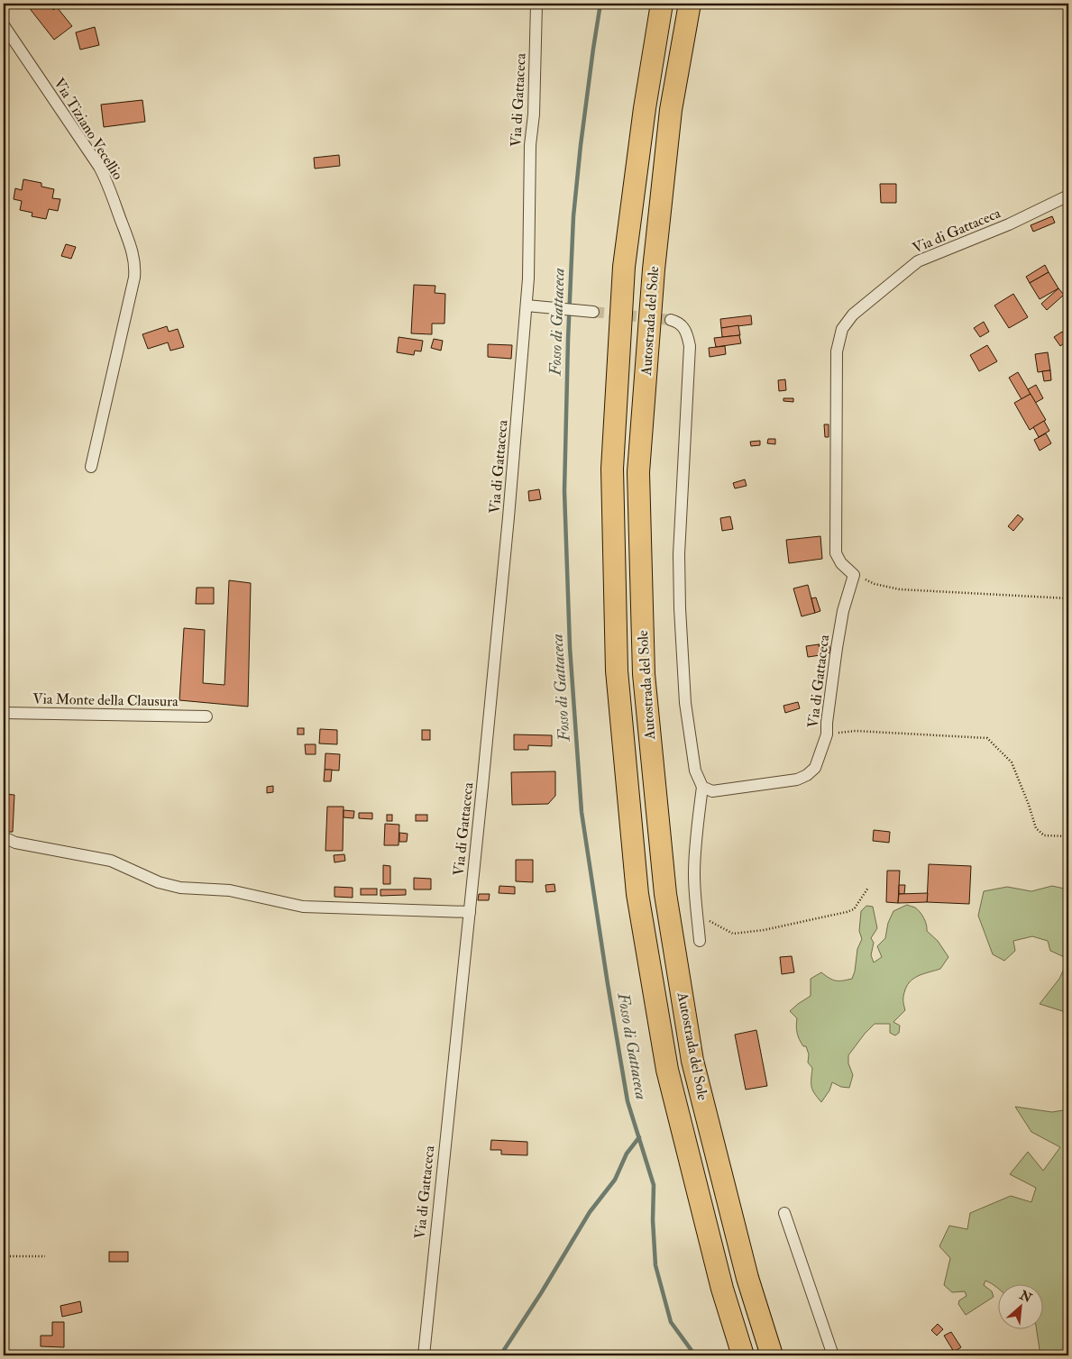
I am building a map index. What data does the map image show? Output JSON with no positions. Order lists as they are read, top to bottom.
{
  "streets": {
    "highway": ["Autostrada del Sole"],
    "street": ["Via di Gattaceca", "Via Tiziano Vecellio", "Via Monte della Clausura"]
  },
  "water": ["Fosso di Gattaceca"],
  "north": "top right"
}
